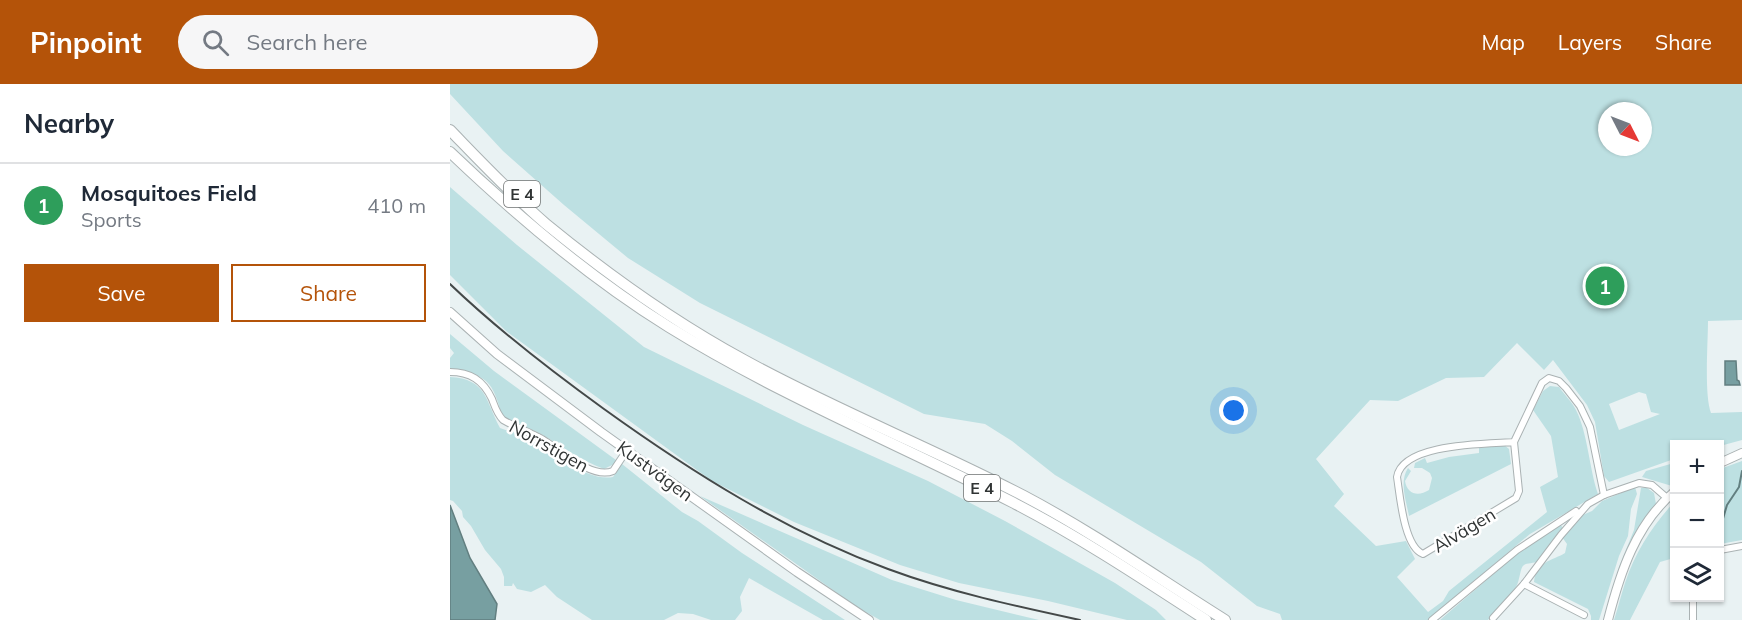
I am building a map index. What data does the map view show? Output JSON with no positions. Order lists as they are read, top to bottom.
{
  "streets": {
    "highway": ["E 4"],
    "main road": ["Kustvägen"],
    "street": ["Norrstigen", "Alvägen"]
  },
  "crossings": [
    ["Norrstigen", "Kustvägen"]
  ],
  "north": "bottom right",
  "page": {
    "header": "Pinpoint",
    "search": "Search here",
    "nav": ["Map", "Layers", "Share"],
    "heading": "Nearby",
    "list": [
      {
        "mark": "1",
        "name": "Mosquitoes Field",
        "note": "Sports",
        "value": "410 m"
      }
    ],
    "buttons": ["Save", "Share"],
    "pins": "1",
    "map_buttons": ["+", "−"]
  }
}
